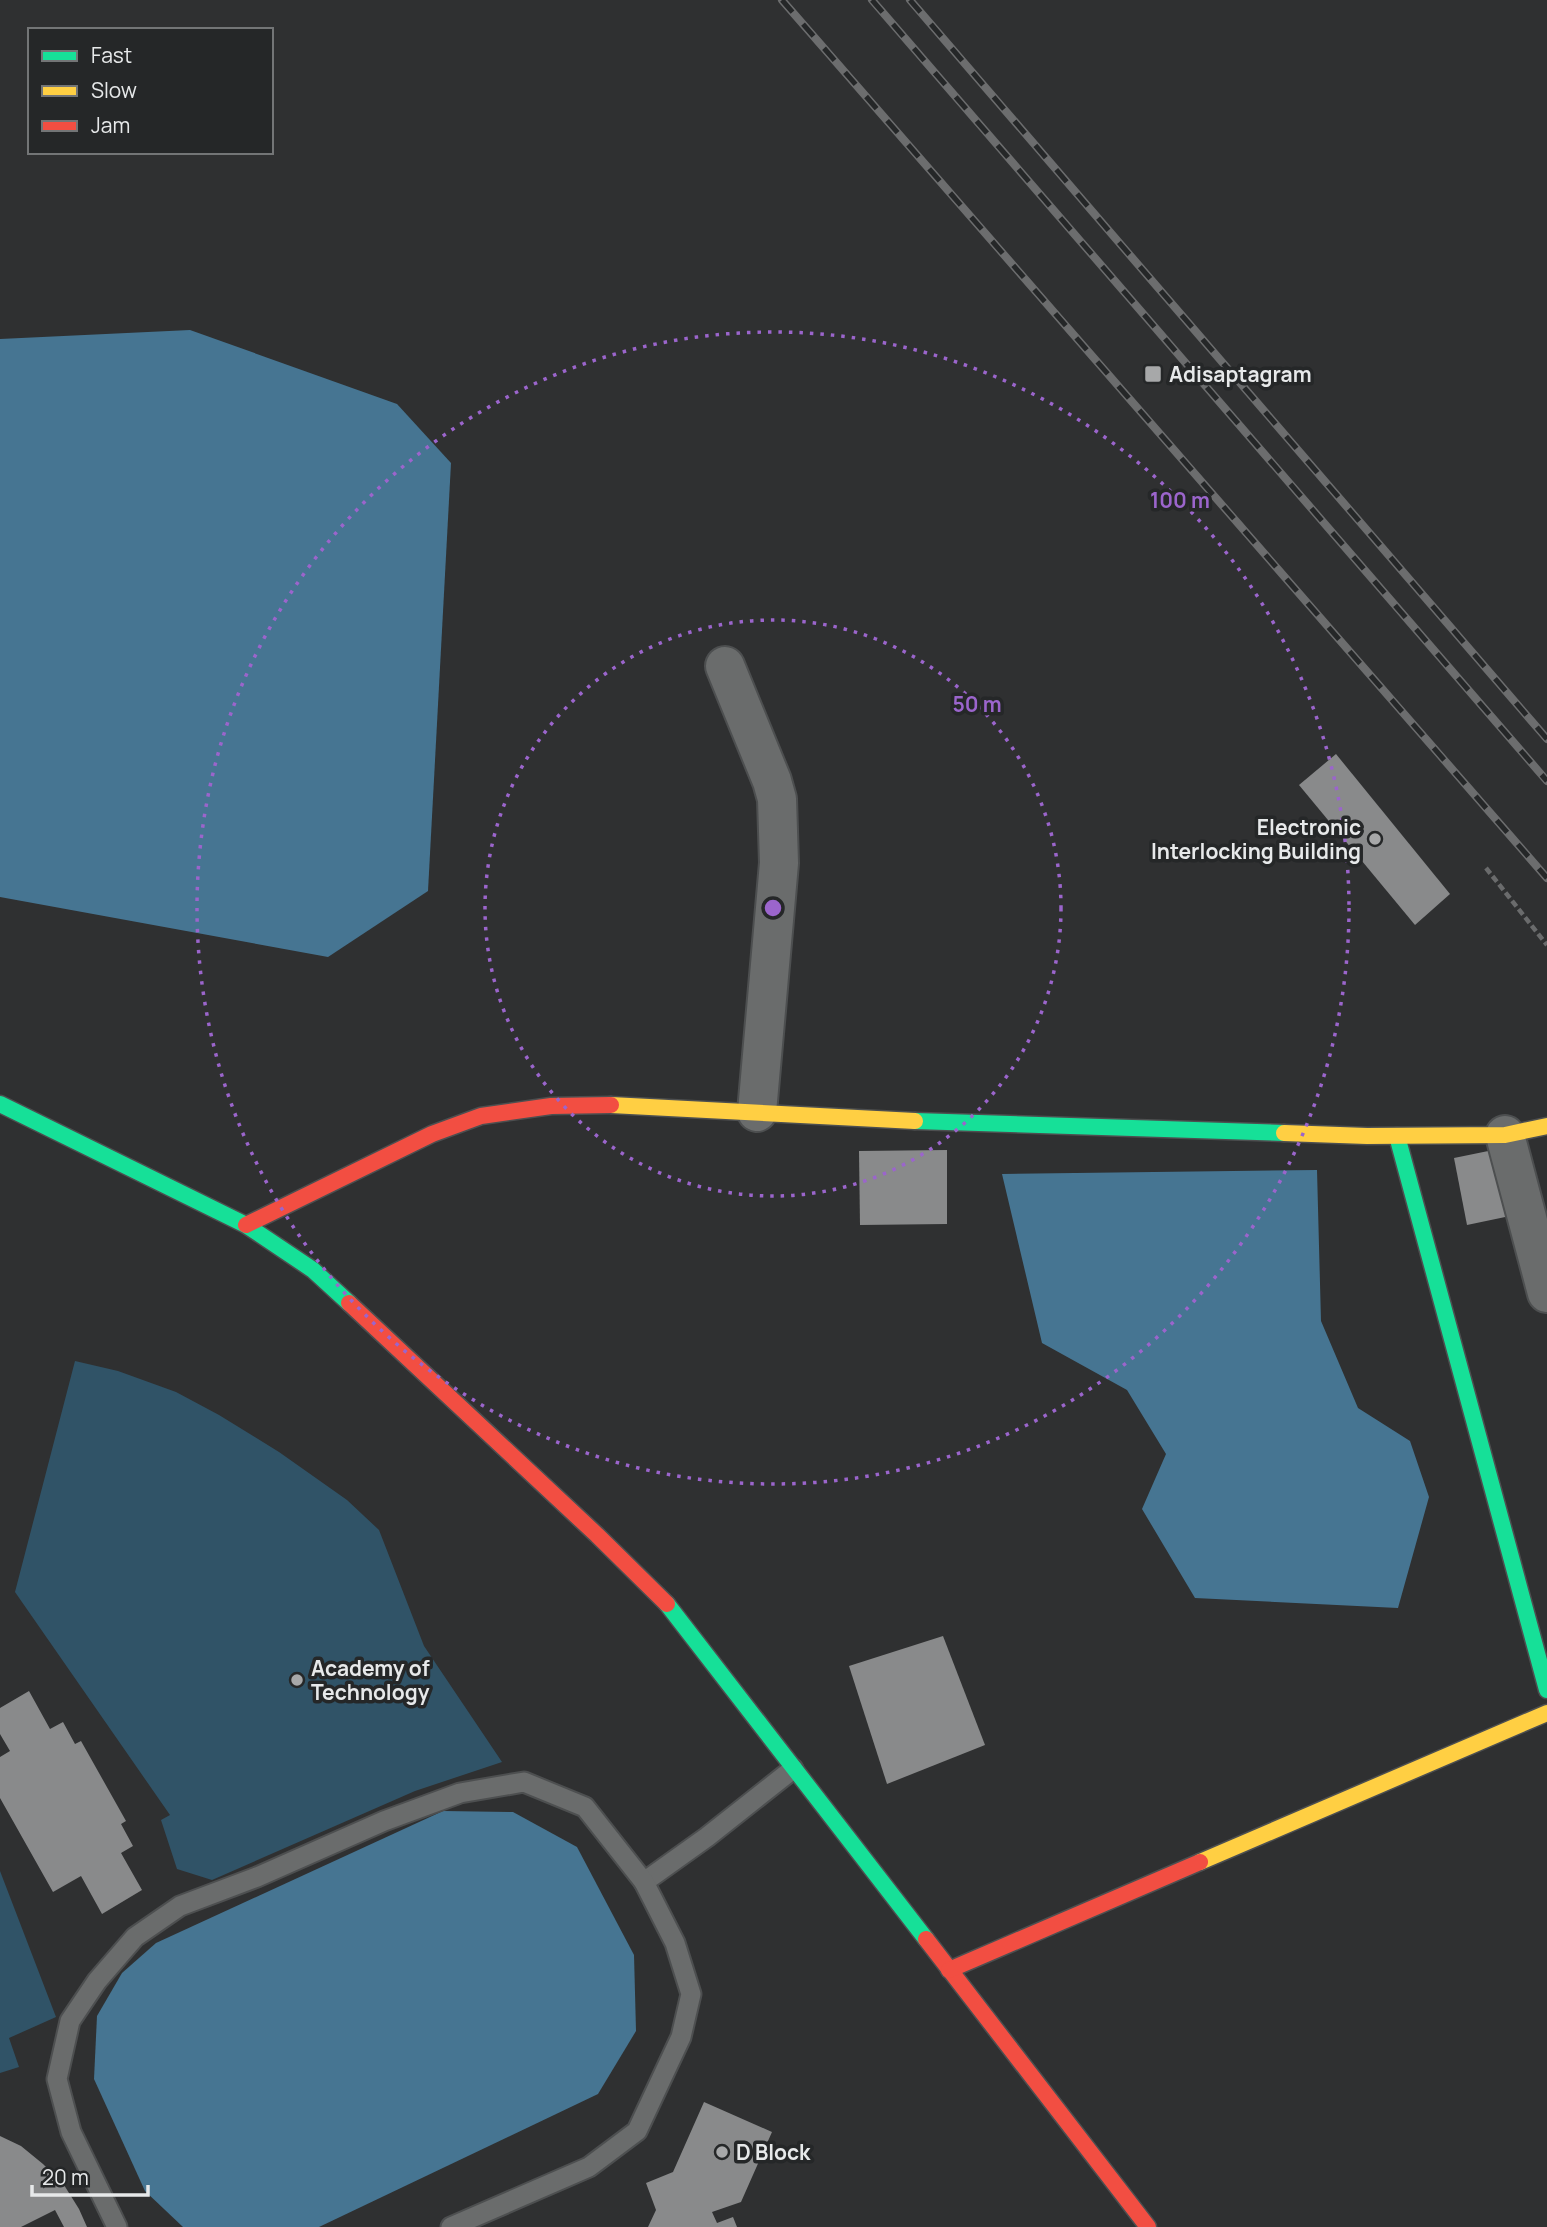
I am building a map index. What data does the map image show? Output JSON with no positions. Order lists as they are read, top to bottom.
{
  "places": {
    "transit": ["Adisaptagram"],
    "other": ["Electronic Interlocking Building", "Academy of Technology", "D Block"]
  },
  "legend": ["Fast", "Slow", "Jam"],
  "scale_bar": "20 m",
  "rings": ["100 m", "50 m"]
}
